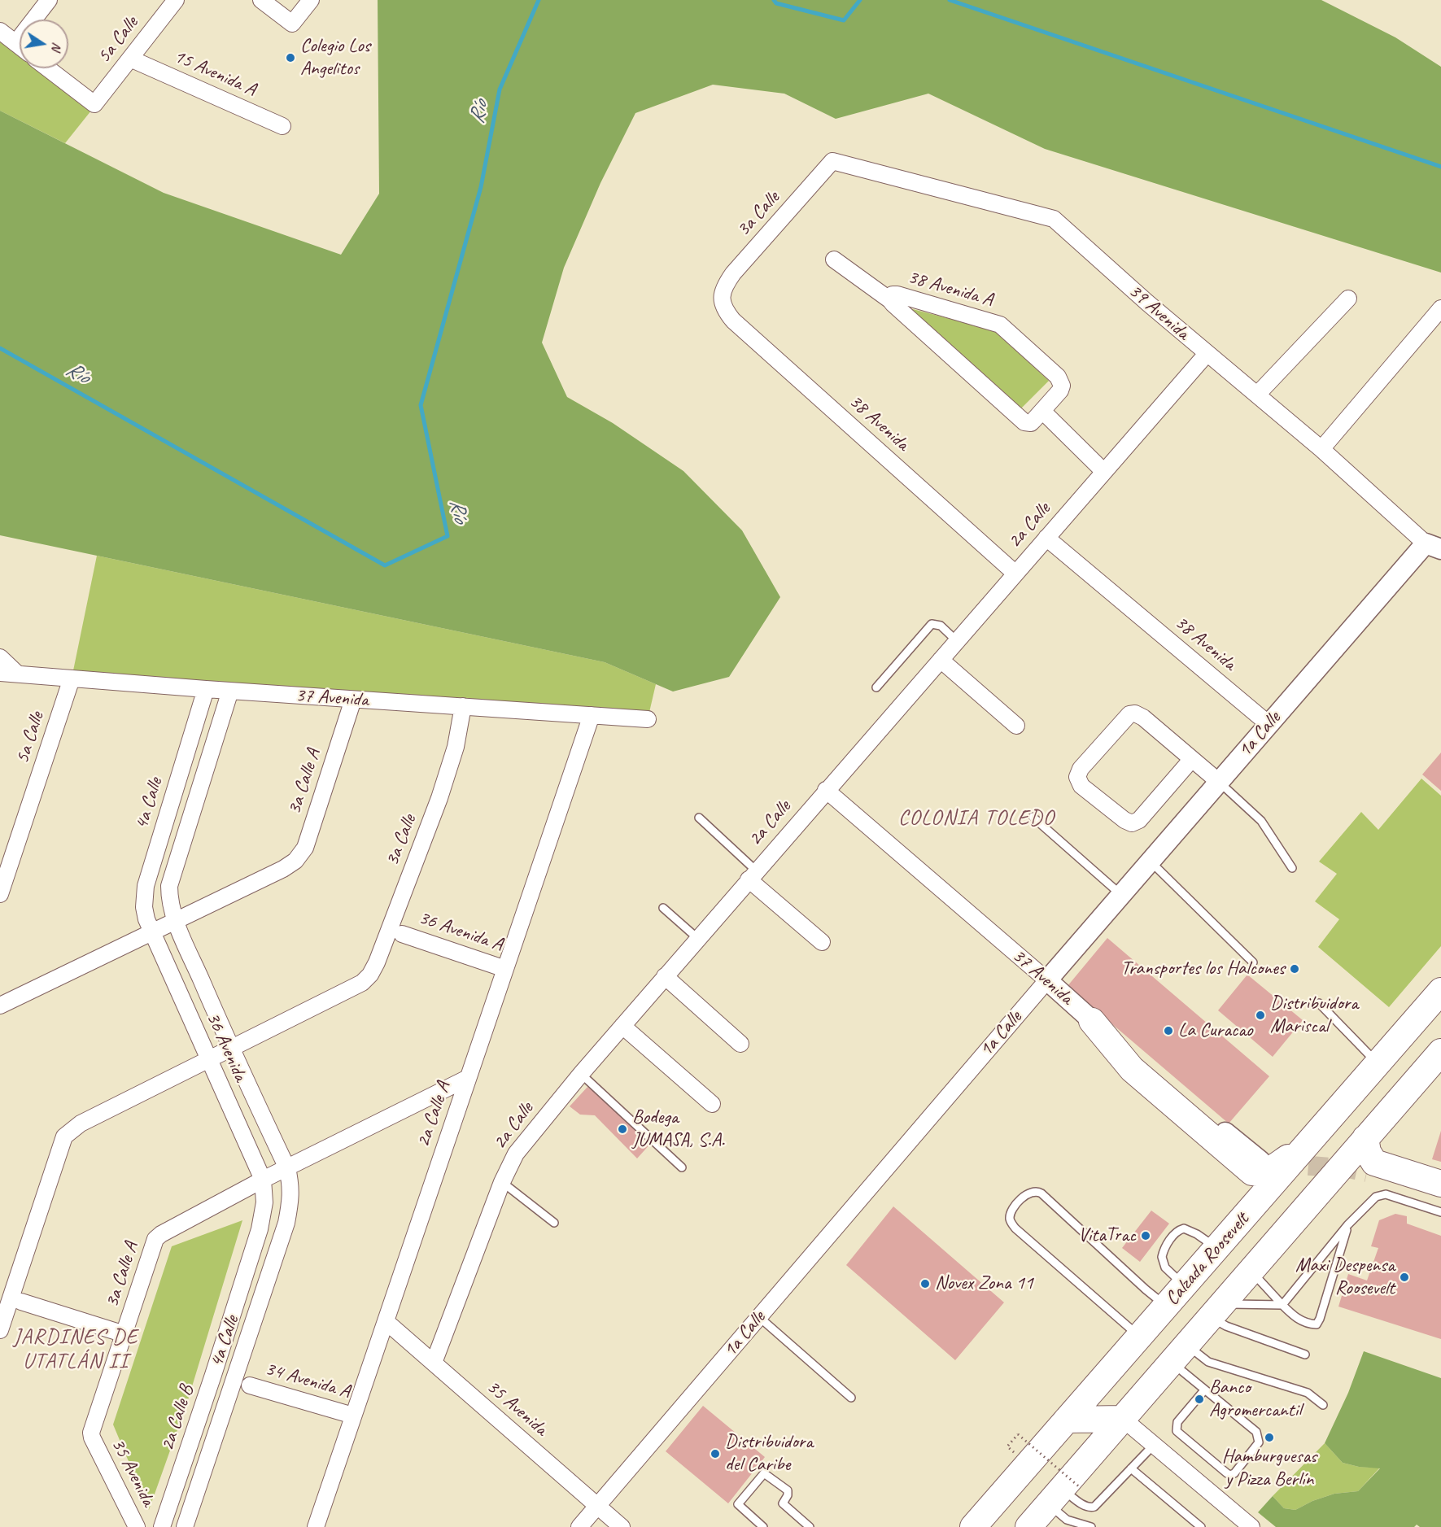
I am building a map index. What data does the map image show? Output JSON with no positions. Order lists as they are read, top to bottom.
{
  "streets": {
    "highway": ["Calzada Roosevelt"],
    "street": [
      "5a Calle",
      "15 Avenida A",
      "3a Calle",
      "38 Avenida A",
      "39 Avenida",
      "38 Avenida",
      "2a Calle",
      "37 Avenida",
      "1a Calle",
      "3a Calle A",
      "4a Calle",
      "36 Avenida A",
      "36 Avenida",
      "2a Calle A",
      "34 Avenida A",
      "35 Avenida",
      "2a Calle B"
    ]
  },
  "crossings": [
    ["5a Calle", "15 Avenida A"],
    ["5a Calle", "37 Avenida"],
    ["3a Calle", "39 Avenida"],
    ["3a Calle", "38 Avenida"],
    ["3a Calle", "37 Avenida"],
    ["3a Calle", "36 Avenida"],
    ["39 Avenida", "2a Calle"],
    ["39 Avenida", "1a Calle"],
    ["38 Avenida", "2a Calle"],
    ["38 Avenida", "1a Calle"],
    ["2a Calle", "37 Avenida"],
    ["2a Calle", "35 Avenida"],
    ["37 Avenida", "1a Calle"],
    ["37 Avenida", "3a Calle A"],
    ["37 Avenida", "4a Calle"],
    ["37 Avenida", "2a Calle A"],
    ["1a Calle", "35 Avenida"],
    ["3a Calle A", "4a Calle"],
    ["3a Calle A", "36 Avenida"],
    ["3a Calle A", "2a Calle A"],
    ["3a Calle A", "35 Avenida"],
    ["3a Calle A", "2a Calle B"],
    ["4a Calle", "36 Avenida"],
    ["4a Calle", "34 Avenida A"],
    ["36 Avenida A", "2a Calle A"],
    ["36 Avenida", "2a Calle B"],
    ["2a Calle A", "34 Avenida A"],
    ["2a Calle A", "35 Avenida"],
    ["34 Avenida A", "2a Calle B"]
  ],
  "districts": ["COLONIA TOLEDO", "JARDINES DE UTATLÁN II"],
  "water": ["Río"],
  "places": [
    "Colegio Los Angelitos",
    "Transportes los Halcones",
    "Distribuidora Mariscal",
    "La Curacao",
    "Bodega JUMASA, S.A.",
    "VitaTrac",
    "Maxi Despensa Roosevelt",
    "Novex Zona 11",
    "Banco Agromercantil",
    "Hamburguesas y Pizza Berlín",
    "Distribuidora del Caribe"
  ],
  "north": "right"
}
